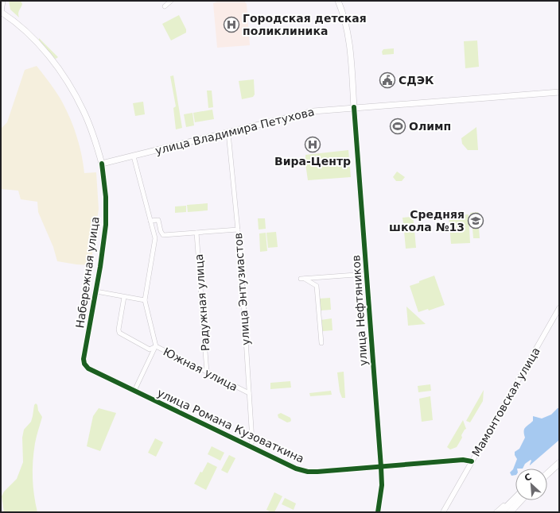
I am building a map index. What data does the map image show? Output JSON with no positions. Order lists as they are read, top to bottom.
{
  "streets": {
    "main road": ["улица Владимира Петухова", "Набережная улица", "улица Нефтяников"],
    "street": [
      "улица Энтузиастов",
      "Радужная улица",
      "Южная улица",
      "Мамонтовская улица",
      "улица Романа Кузоваткина"
    ]
  },
  "crossings": [
    ["улица Владимира Петухова", "Набережная улица"],
    ["улица Владимира Петухова", "улица Энтузиастов"],
    ["улица Владимира Петухова", "улица Нефтяников"],
    ["улица Владимира Петухова", "Южная улица"],
    ["Набережная улица", "улица Романа Кузоваткина"],
    ["улица Энтузиастов", "Южная улица"],
    ["улица Энтузиастов", "улица Романа Кузоваткина"],
    ["Радужная улица", "Южная улица"],
    ["улица Нефтяников", "улица Романа Кузоваткина"],
    ["Мамонтовская улица", "улица Романа Кузоваткина"]
  ],
  "places": {
    "hospital": ["Городская детская поликлиника", "Вира-Центр"],
    "public building": ["СДЭК"],
    "sports": ["Олимп"],
    "school or university": ["Средняя школа №13"]
  },
  "north": "top left"
}
